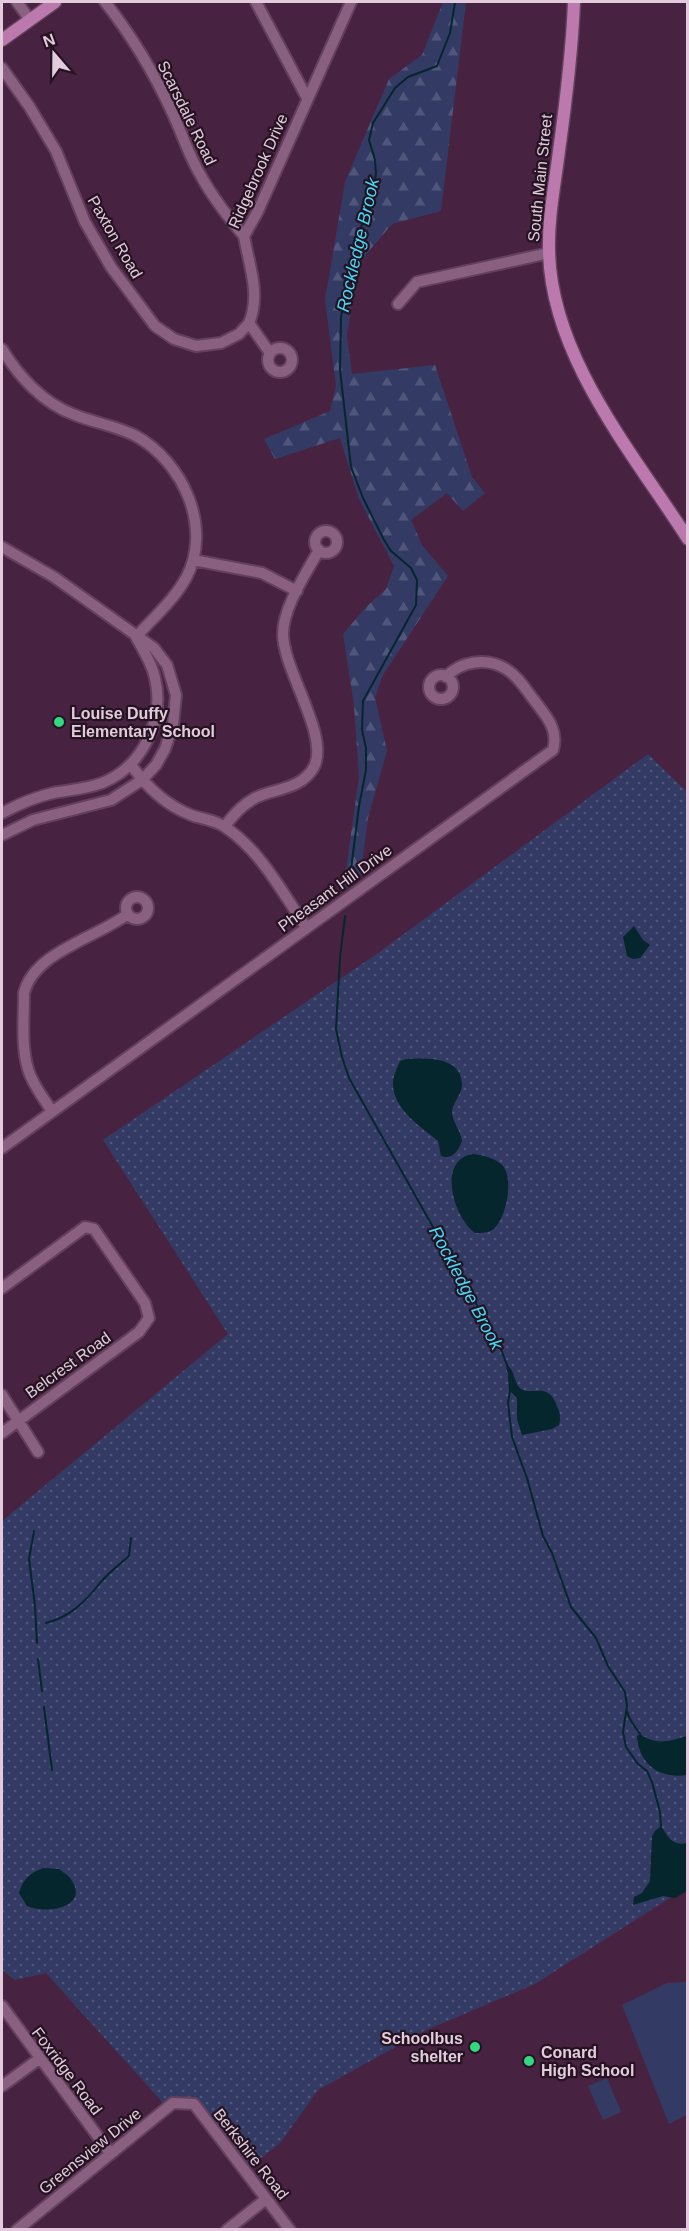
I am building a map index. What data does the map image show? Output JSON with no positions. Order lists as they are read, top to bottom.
{
  "streets": {
    "main road": ["South Main Street"],
    "street": [
      "Scarsdale Road",
      "Ridgebrook Drive",
      "Paxton Road",
      "Pheasant Hill Drive",
      "Belcrest Road",
      "Foxridge Road",
      "Greensview Drive",
      "Berkshire Road"
    ]
  },
  "crossings": [
    ["Scarsdale Road", "Ridgebrook Drive"],
    ["Ridgebrook Drive", "Paxton Road"],
    ["Foxridge Road", "Greensview Drive"],
    ["Greensview Drive", "Berkshire Road"]
  ],
  "water": ["Rockledge Brook"],
  "places": ["Louise Duffy Elementary School", "Schoolbus shelter", "Conard High School"],
  "north": "top"
}
